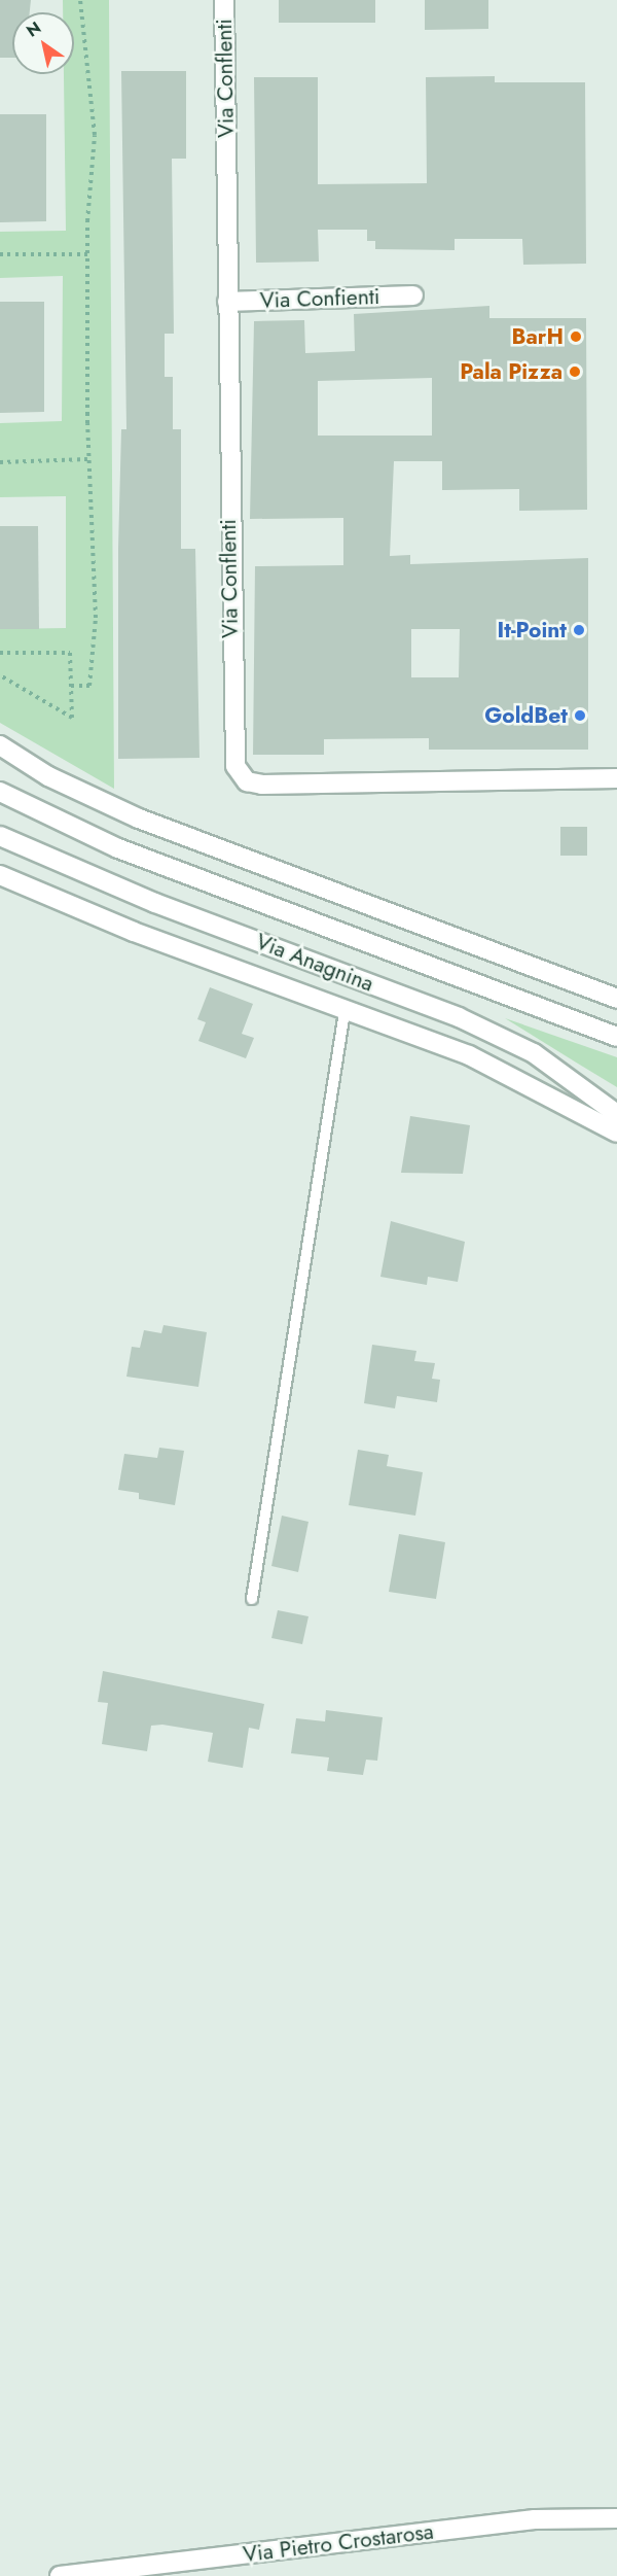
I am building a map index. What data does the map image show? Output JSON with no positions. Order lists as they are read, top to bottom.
{
  "streets": {
    "street": [
      "Via Conflenti",
      "Via Confienti",
      "Via Anagnina",
      "Via Pietro Crostarosa"
    ]
  },
  "crossings": [
    ["Via Conflenti", "Via Confienti"]
  ],
  "places": [
    "BarH",
    "Pala Pizza",
    "It-Point",
    "GoldBet"
  ],
  "north": "top left"
}
